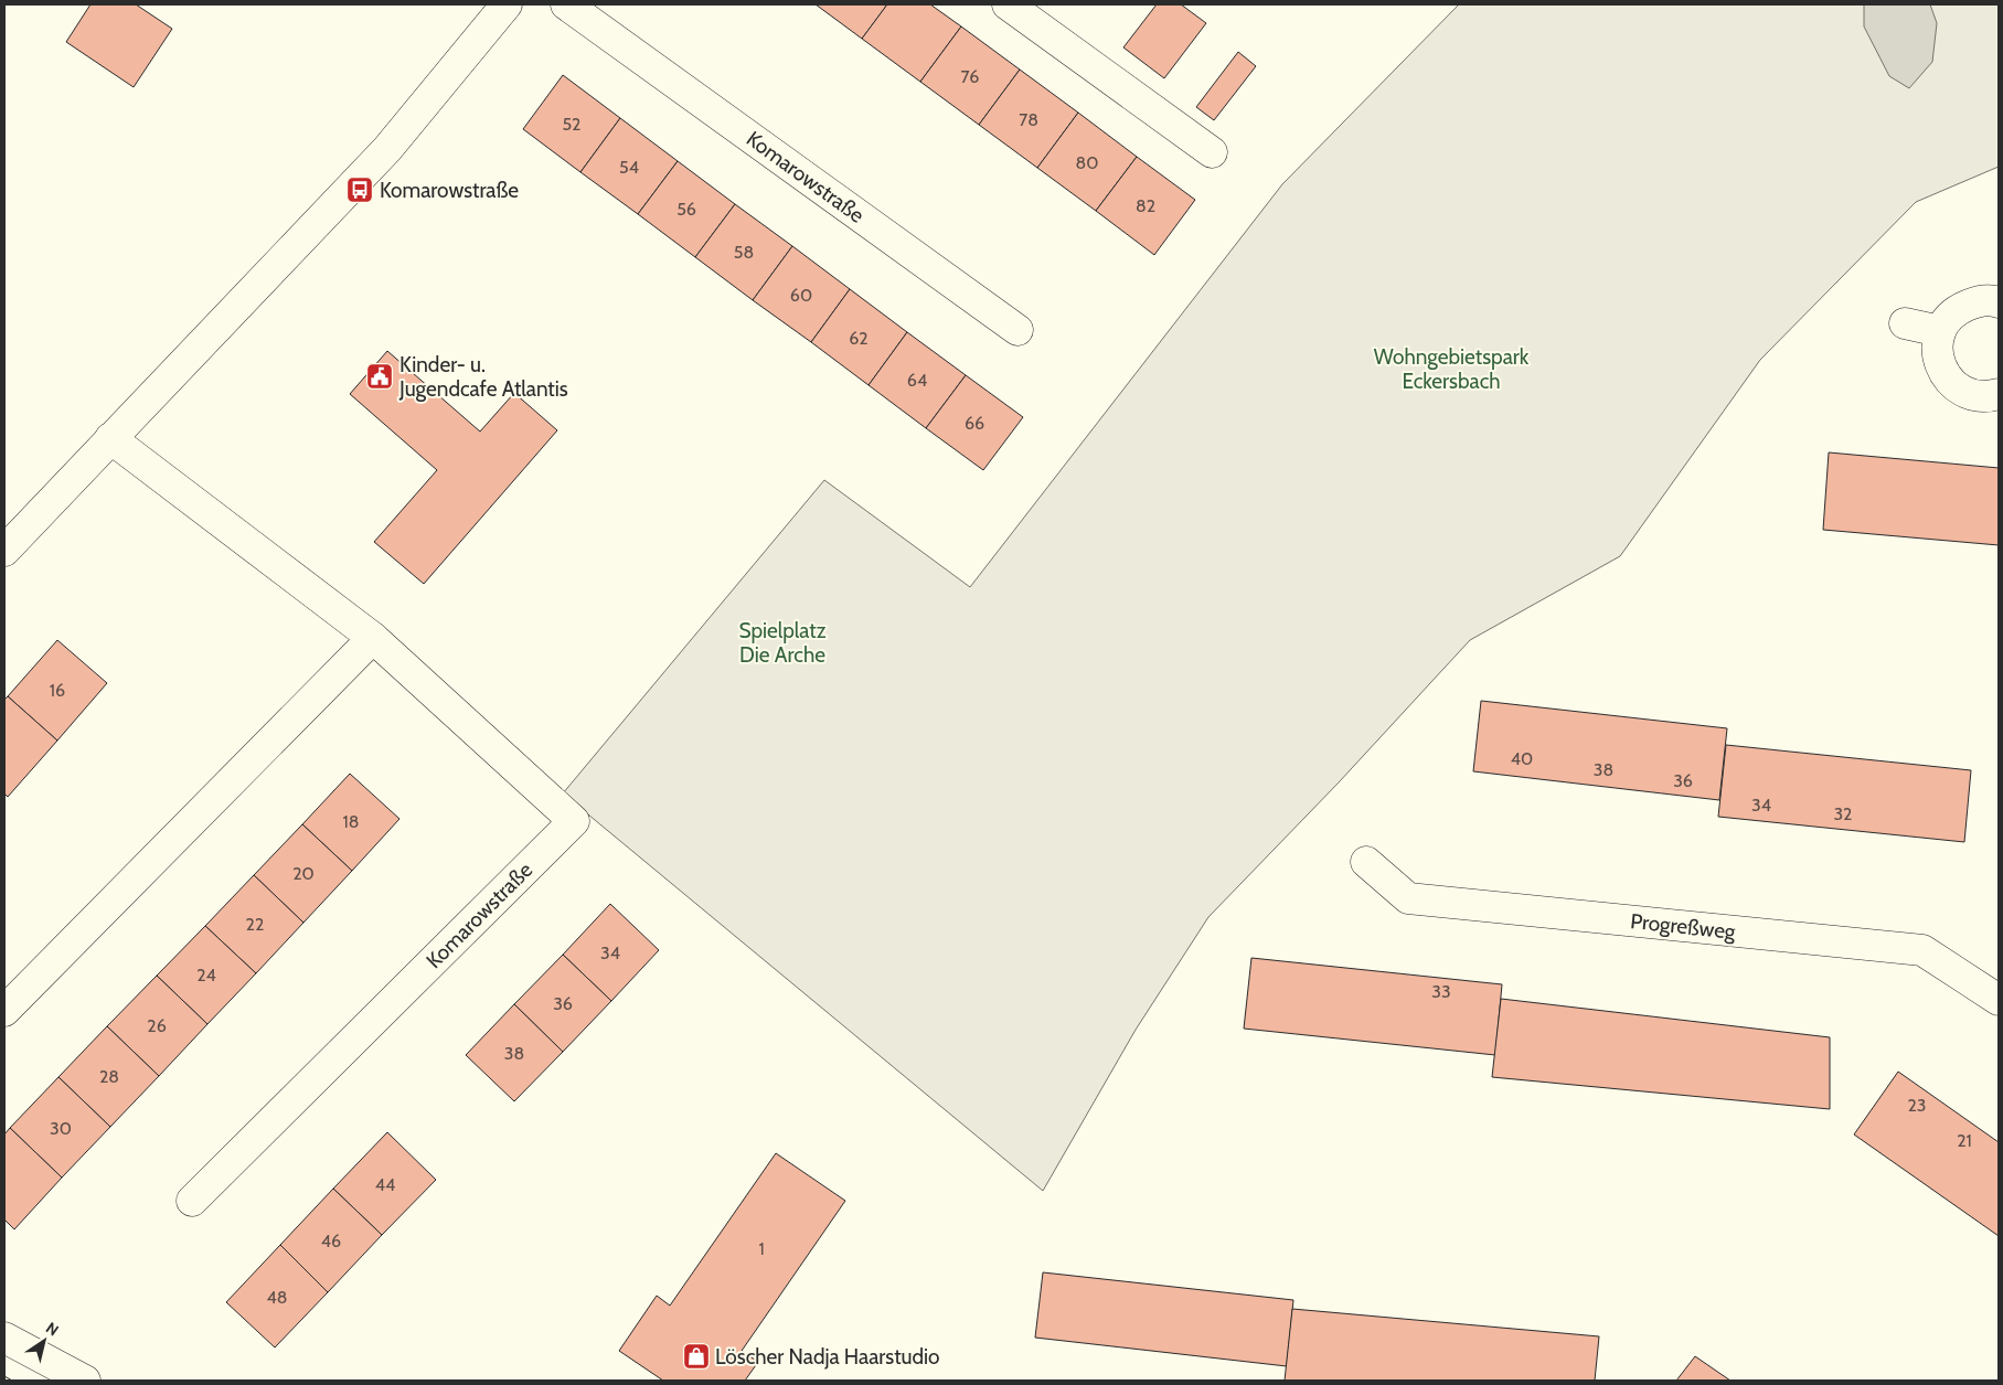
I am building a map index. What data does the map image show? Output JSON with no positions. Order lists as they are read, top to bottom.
{
  "streets": {
    "street": ["Komarowstraße", "Progreßweg"]
  },
  "parks": ["Wohngebietspark Eckersbach", "Spielplatz Die Arche"],
  "places": {
    "bus stop": ["Komarowstraße"],
    "public building": ["Kinder- u. Jugendcafe Atlantis"],
    "shop": ["Löscher Nadja Haarstudio"]
  },
  "house_numbers": [
    "76",
    "78",
    "52",
    "80",
    "54",
    "82",
    "56",
    "58",
    "60",
    "62",
    "64",
    "66",
    "16",
    "40",
    "38",
    "36",
    "34",
    "32",
    "18",
    "20",
    "22",
    "34",
    "24",
    "33",
    "36",
    "26",
    "38",
    "28",
    "23",
    "30",
    "21",
    "44",
    "46",
    "1",
    "48"
  ],
  "north": "top right"
}
